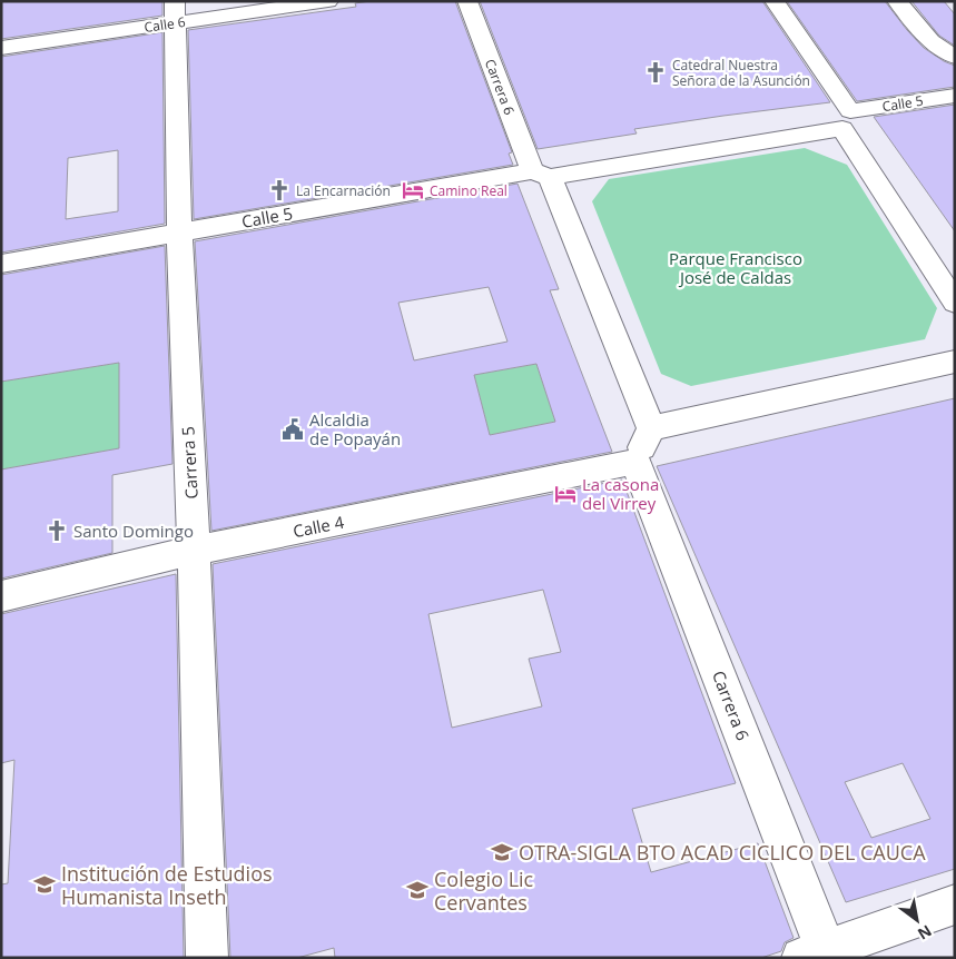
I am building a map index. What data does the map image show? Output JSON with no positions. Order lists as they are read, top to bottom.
{
  "streets": {
    "street": [
      "Calle 6",
      "Carrera 6",
      "Calle 5",
      "Carrera 5",
      "Calle 4"
    ]
  },
  "crossings": [
    ["Calle 6", "Carrera 5"],
    ["Carrera 6", "Calle 5"],
    ["Carrera 6", "Calle 4"],
    ["Calle 5", "Carrera 5"],
    ["Carrera 5", "Calle 4"]
  ],
  "parks": ["Parque Francisco José de Caldas"],
  "places": {
    "church": ["Catedral Nuestra Señora de la Asunción", "La Encarnación", "Santo Domingo"],
    "hotel": ["Camino Real", "La casona del Virrey"],
    "public building": ["Alcaldia de Popayán"],
    "school or university": ["OTRA-SIGLA BTO ACAD CICLICO DEL CAUCA", "Institución de Estudios Humanista Inseth", "Colegio Lic Cervantes"]
  },
  "north": "bottom right"
}
